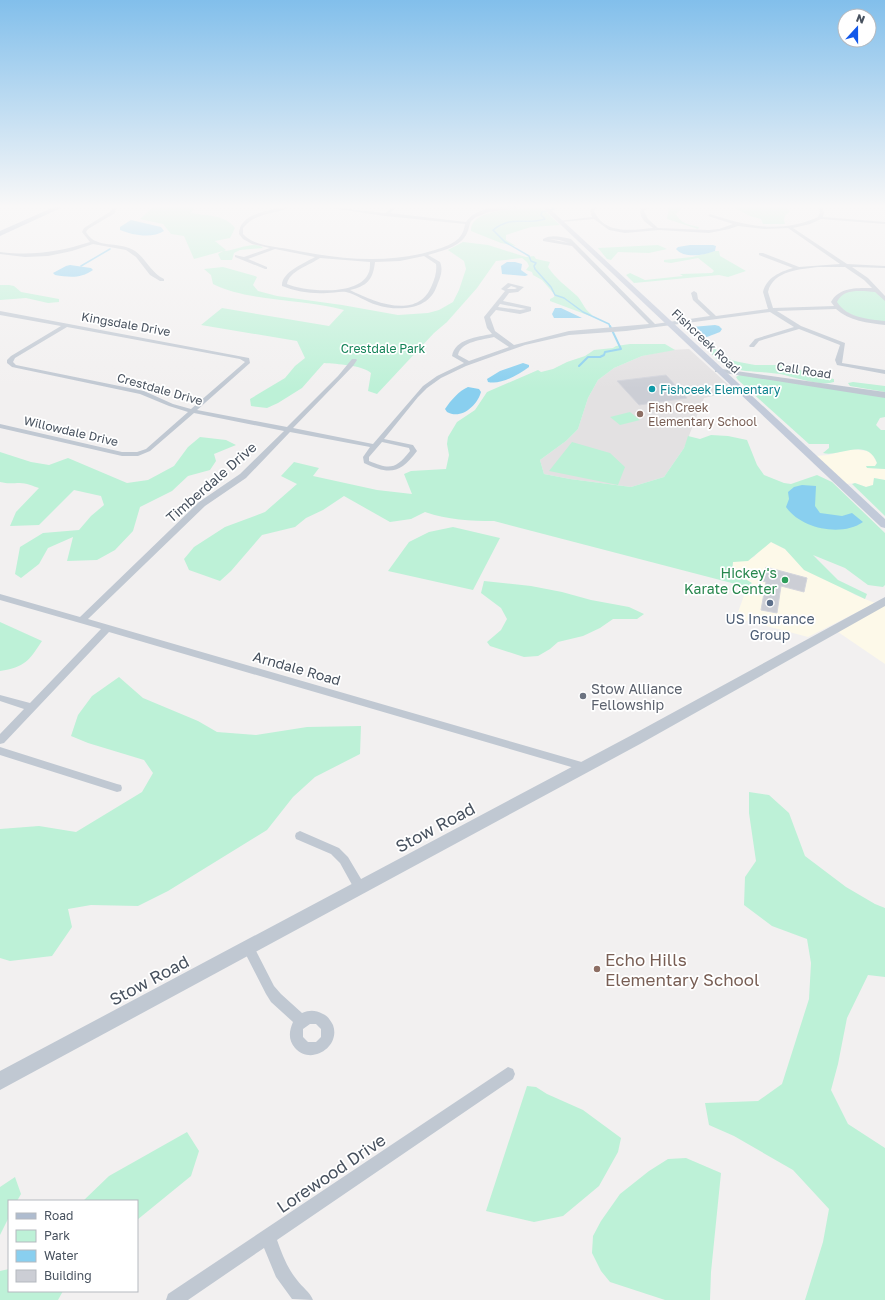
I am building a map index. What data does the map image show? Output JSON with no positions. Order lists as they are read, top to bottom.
{
  "streets": {
    "main road": ["Fishcreek Road"],
    "street": [
      "Kingsdale Drive",
      "Call Road",
      "Crestdale Drive",
      "Willowdale Drive",
      "Timberdale Drive",
      "Arndale Road",
      "Stow Road",
      "Lorewood Drive"
    ]
  },
  "crossings": [
    ["Kingsdale Drive", "Crestdale Drive"],
    ["Kingsdale Drive", "Willowdale Drive"],
    ["Fishcreek Road", "Call Road"],
    ["Crestdale Drive", "Willowdale Drive"],
    ["Crestdale Drive", "Timberdale Drive"],
    ["Timberdale Drive", "Arndale Road"],
    ["Arndale Road", "Stow Road"]
  ],
  "parks": ["Crestdale Park"],
  "places": [
    "Fishceek Elementary",
    "Fish Creek Elementary School",
    "Hickey's Karate Center",
    "US Insurance Group",
    "Stow Alliance Fellowship",
    "Echo Hills Elementary School"
  ],
  "legend": [
    "Road",
    "Park",
    "Water",
    "Building"
  ],
  "north": "top"
}
